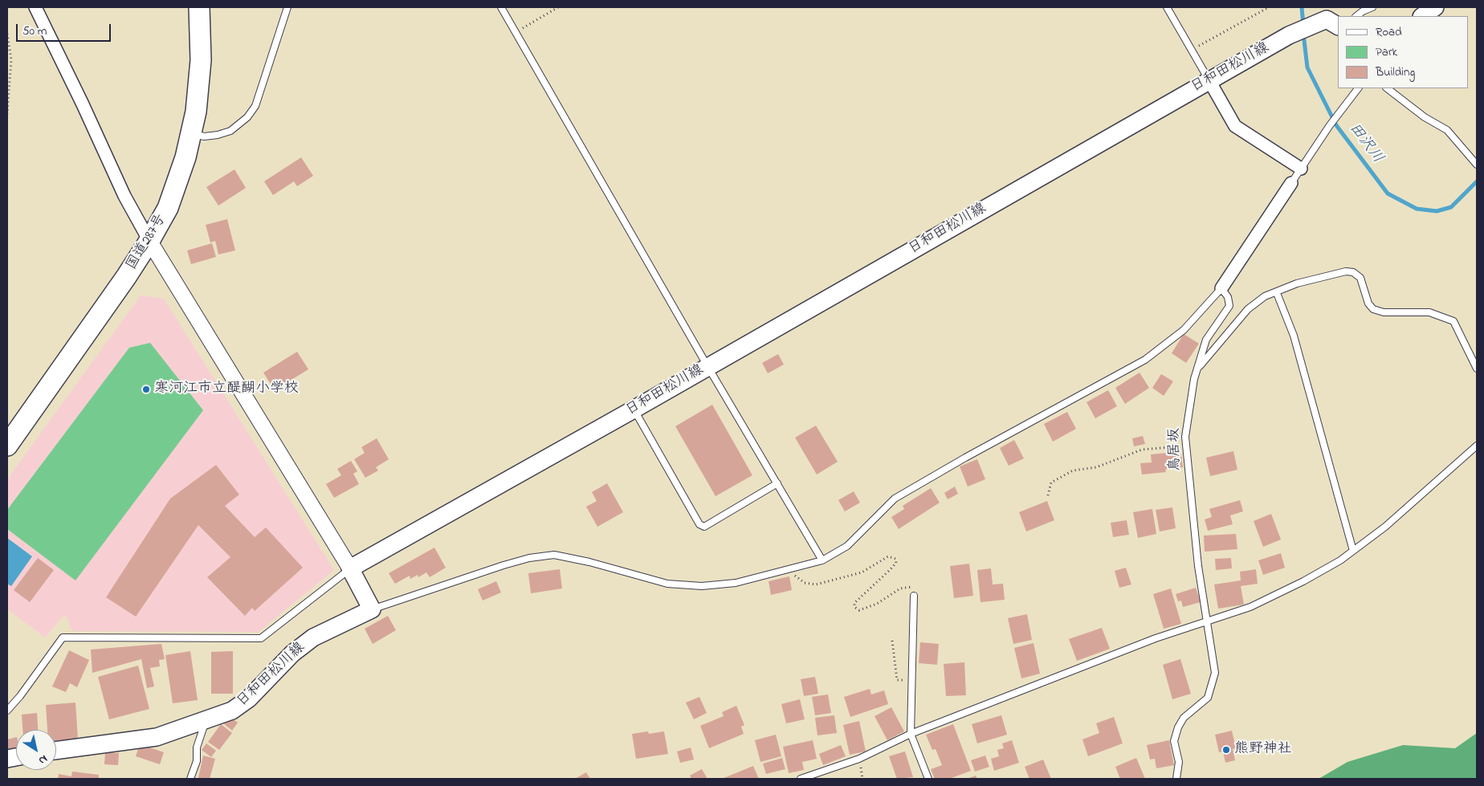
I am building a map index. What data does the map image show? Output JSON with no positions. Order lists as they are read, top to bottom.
{
  "streets": {
    "highway": ["国道287号"],
    "main road": ["日和田松川線"],
    "lane": ["鳥居坂"]
  },
  "water": ["田沢川"],
  "places": ["寒河江市立醍醐小学校", "熊野神社"],
  "legend": ["Road", "Park", "Building"],
  "scale_bar": "50 m",
  "north": "bottom right"
}
